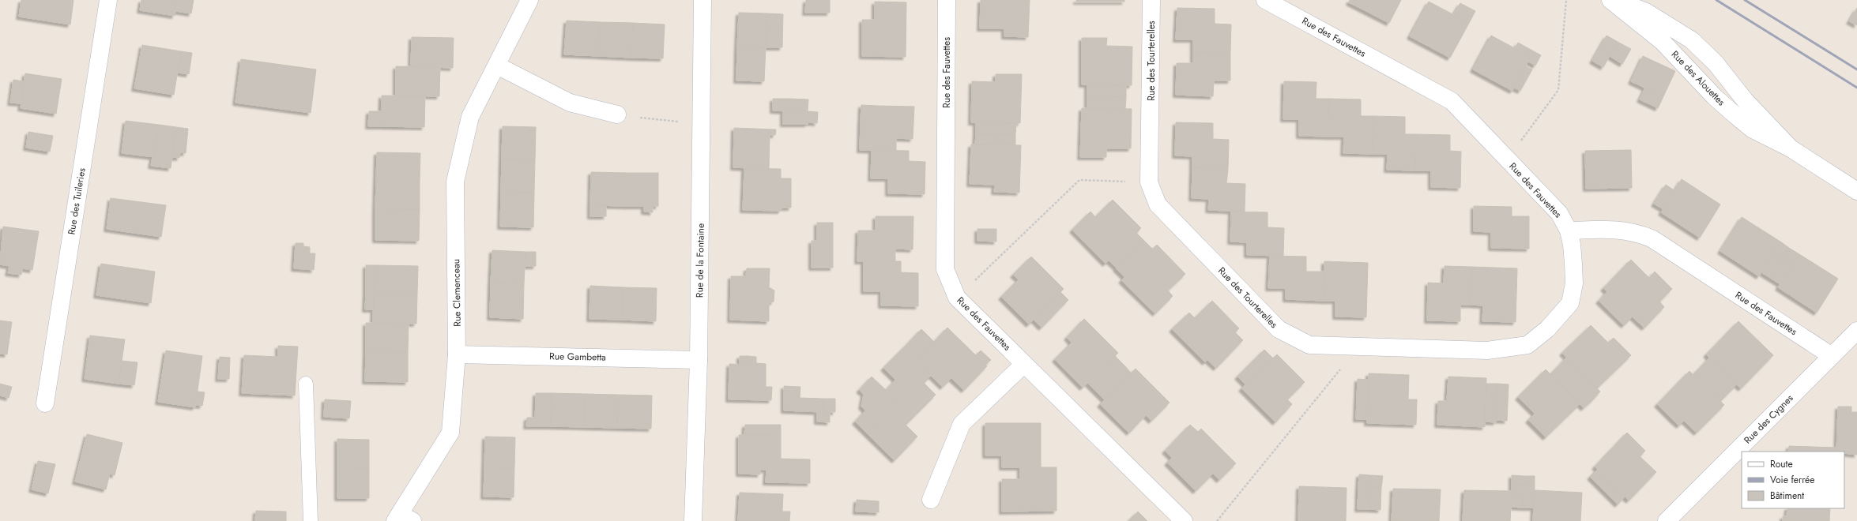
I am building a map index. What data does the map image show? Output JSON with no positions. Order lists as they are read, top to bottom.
{
  "streets": {
    "street": [
      "Rue des Fauvettes",
      "Rue des Tourterelles",
      "Rue des Alouettes",
      "Rue des Tuileries",
      "Rue de la Fontaine",
      "Rue Clemenceau",
      "Rue Gambetta",
      "Rue des Cygnes"
    ]
  },
  "crossings": [
    ["Rue des Fauvettes", "Rue des Tourterelles"],
    ["Rue des Fauvettes", "Rue des Cygnes"],
    ["Rue de la Fontaine", "Rue Gambetta"],
    ["Rue Clemenceau", "Rue Gambetta"]
  ],
  "legend": ["Route", "Voie ferrée", "Bâtiment"]
}
